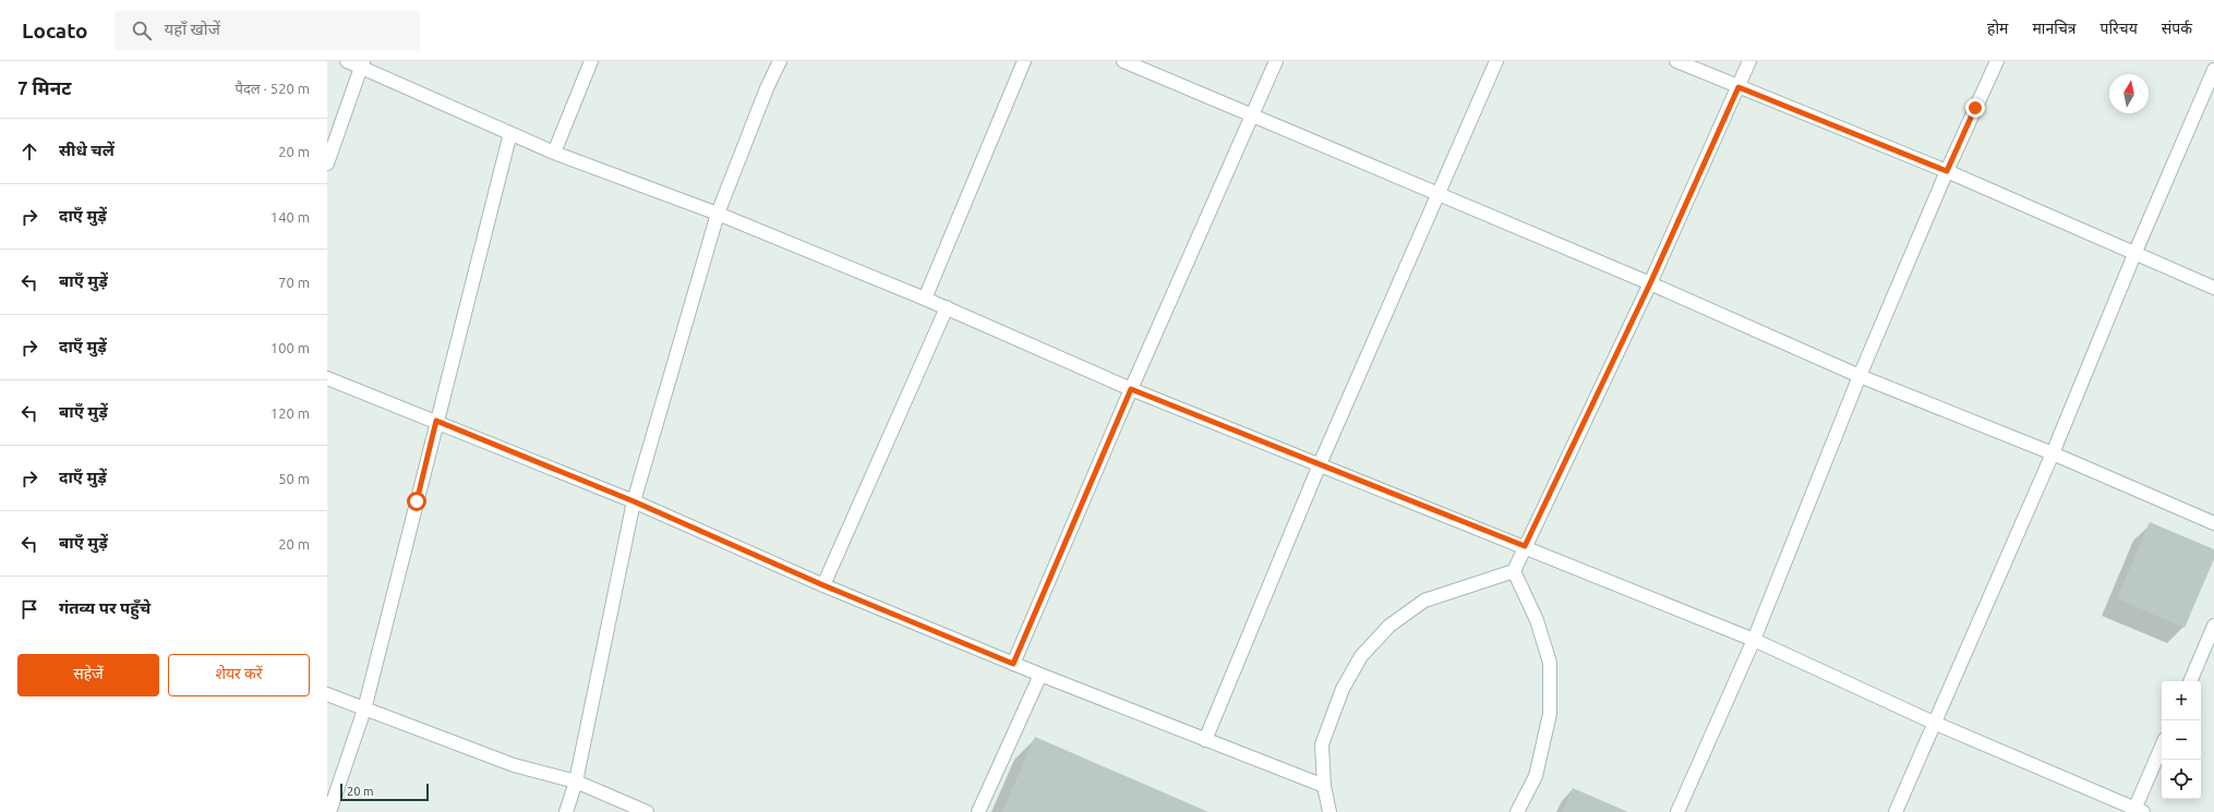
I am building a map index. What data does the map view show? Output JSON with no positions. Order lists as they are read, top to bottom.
{
  "scale_bar": "20 m",
  "north": "top",
  "page": {
    "header": "Locato",
    "search": "यहाँ खोजें",
    "nav": [
      "होम",
      "मानचित्र",
      "परिचय",
      "संपर्क"
    ],
    "heading": ["7 मिनट", "पैदल · 520 m"],
    "list": [
      ["सीधे चलें", "20 m"],
      ["दाएँ मुड़ें", "140 m"],
      ["बाएँ मुड़ें", "70 m"],
      ["दाएँ मुड़ें", "100 m"],
      ["बाएँ मुड़ें", "120 m"],
      ["दाएँ मुड़ें", "50 m"],
      ["बाएँ मुड़ें", "20 m"],
      "गंतव्य पर पहुँचे"
    ],
    "buttons": ["सहेजें", "शेयर करें"],
    "map_buttons": ["+", "−"],
    "scale": "20 m"
  }
}
